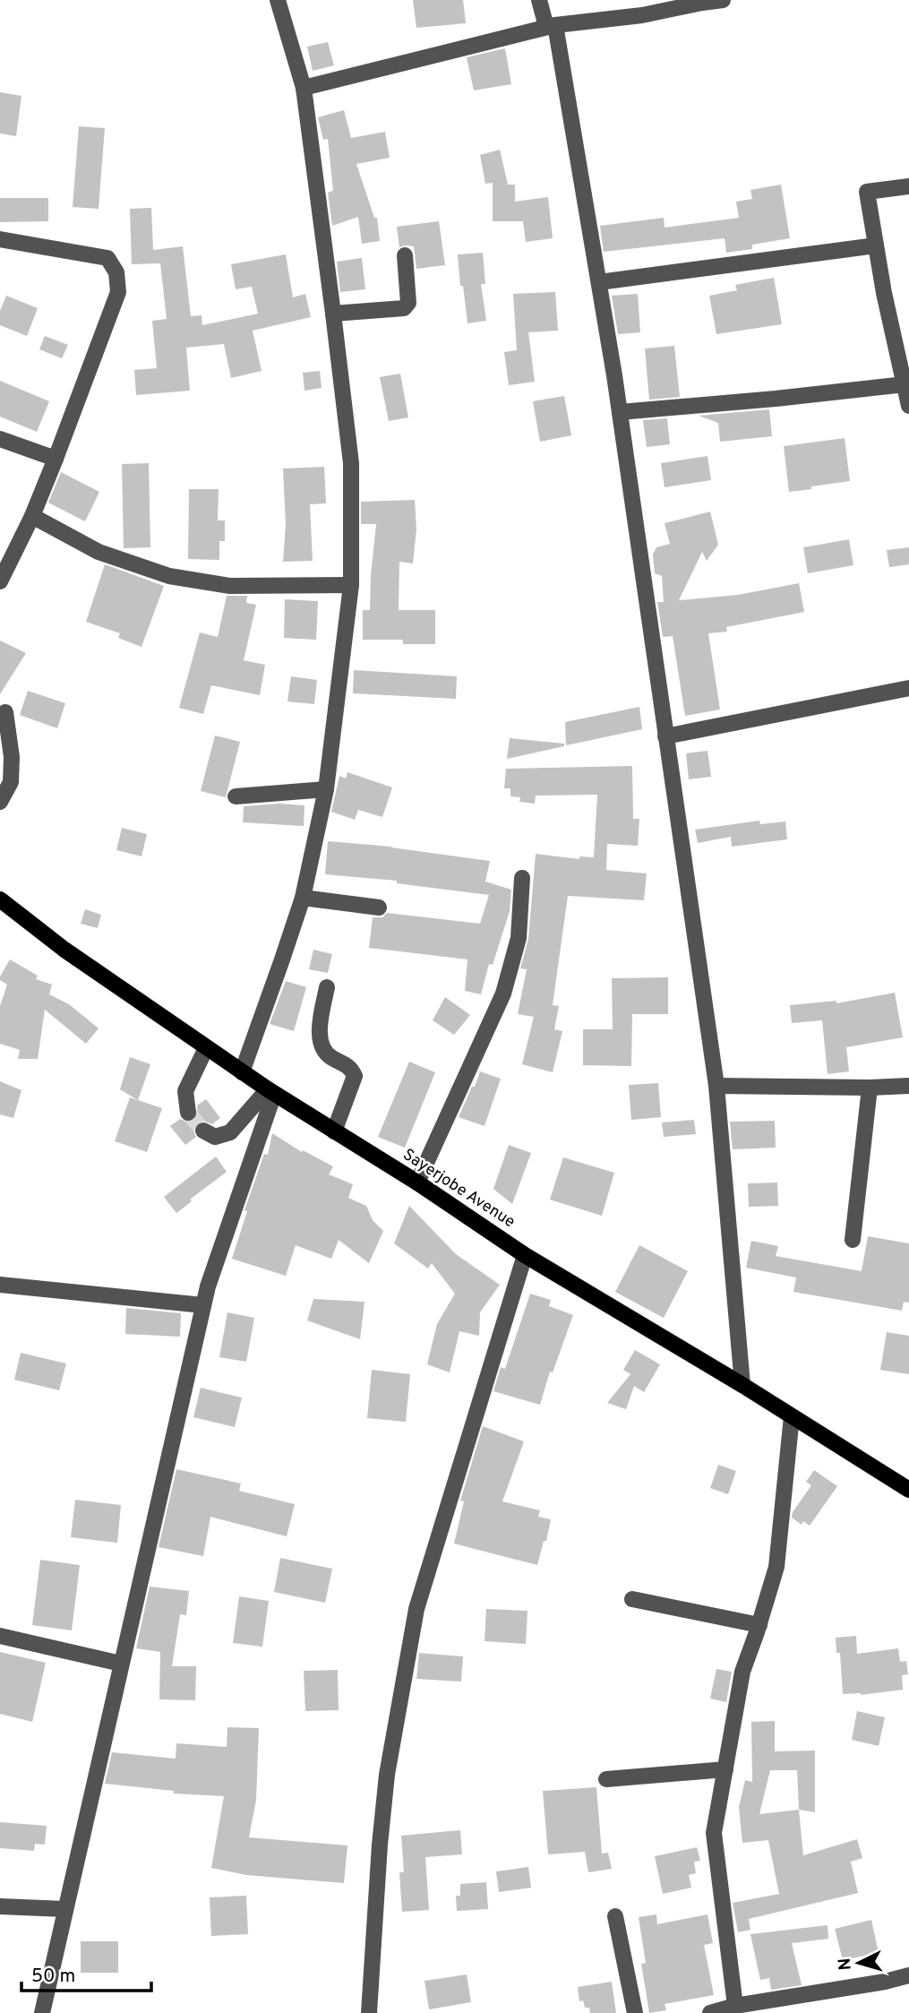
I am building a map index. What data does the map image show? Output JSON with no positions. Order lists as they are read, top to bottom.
{
  "streets": {
    "main road": ["Sayerjobe Avenue"]
  },
  "scale_bar": "50 m",
  "north": "left"
}
